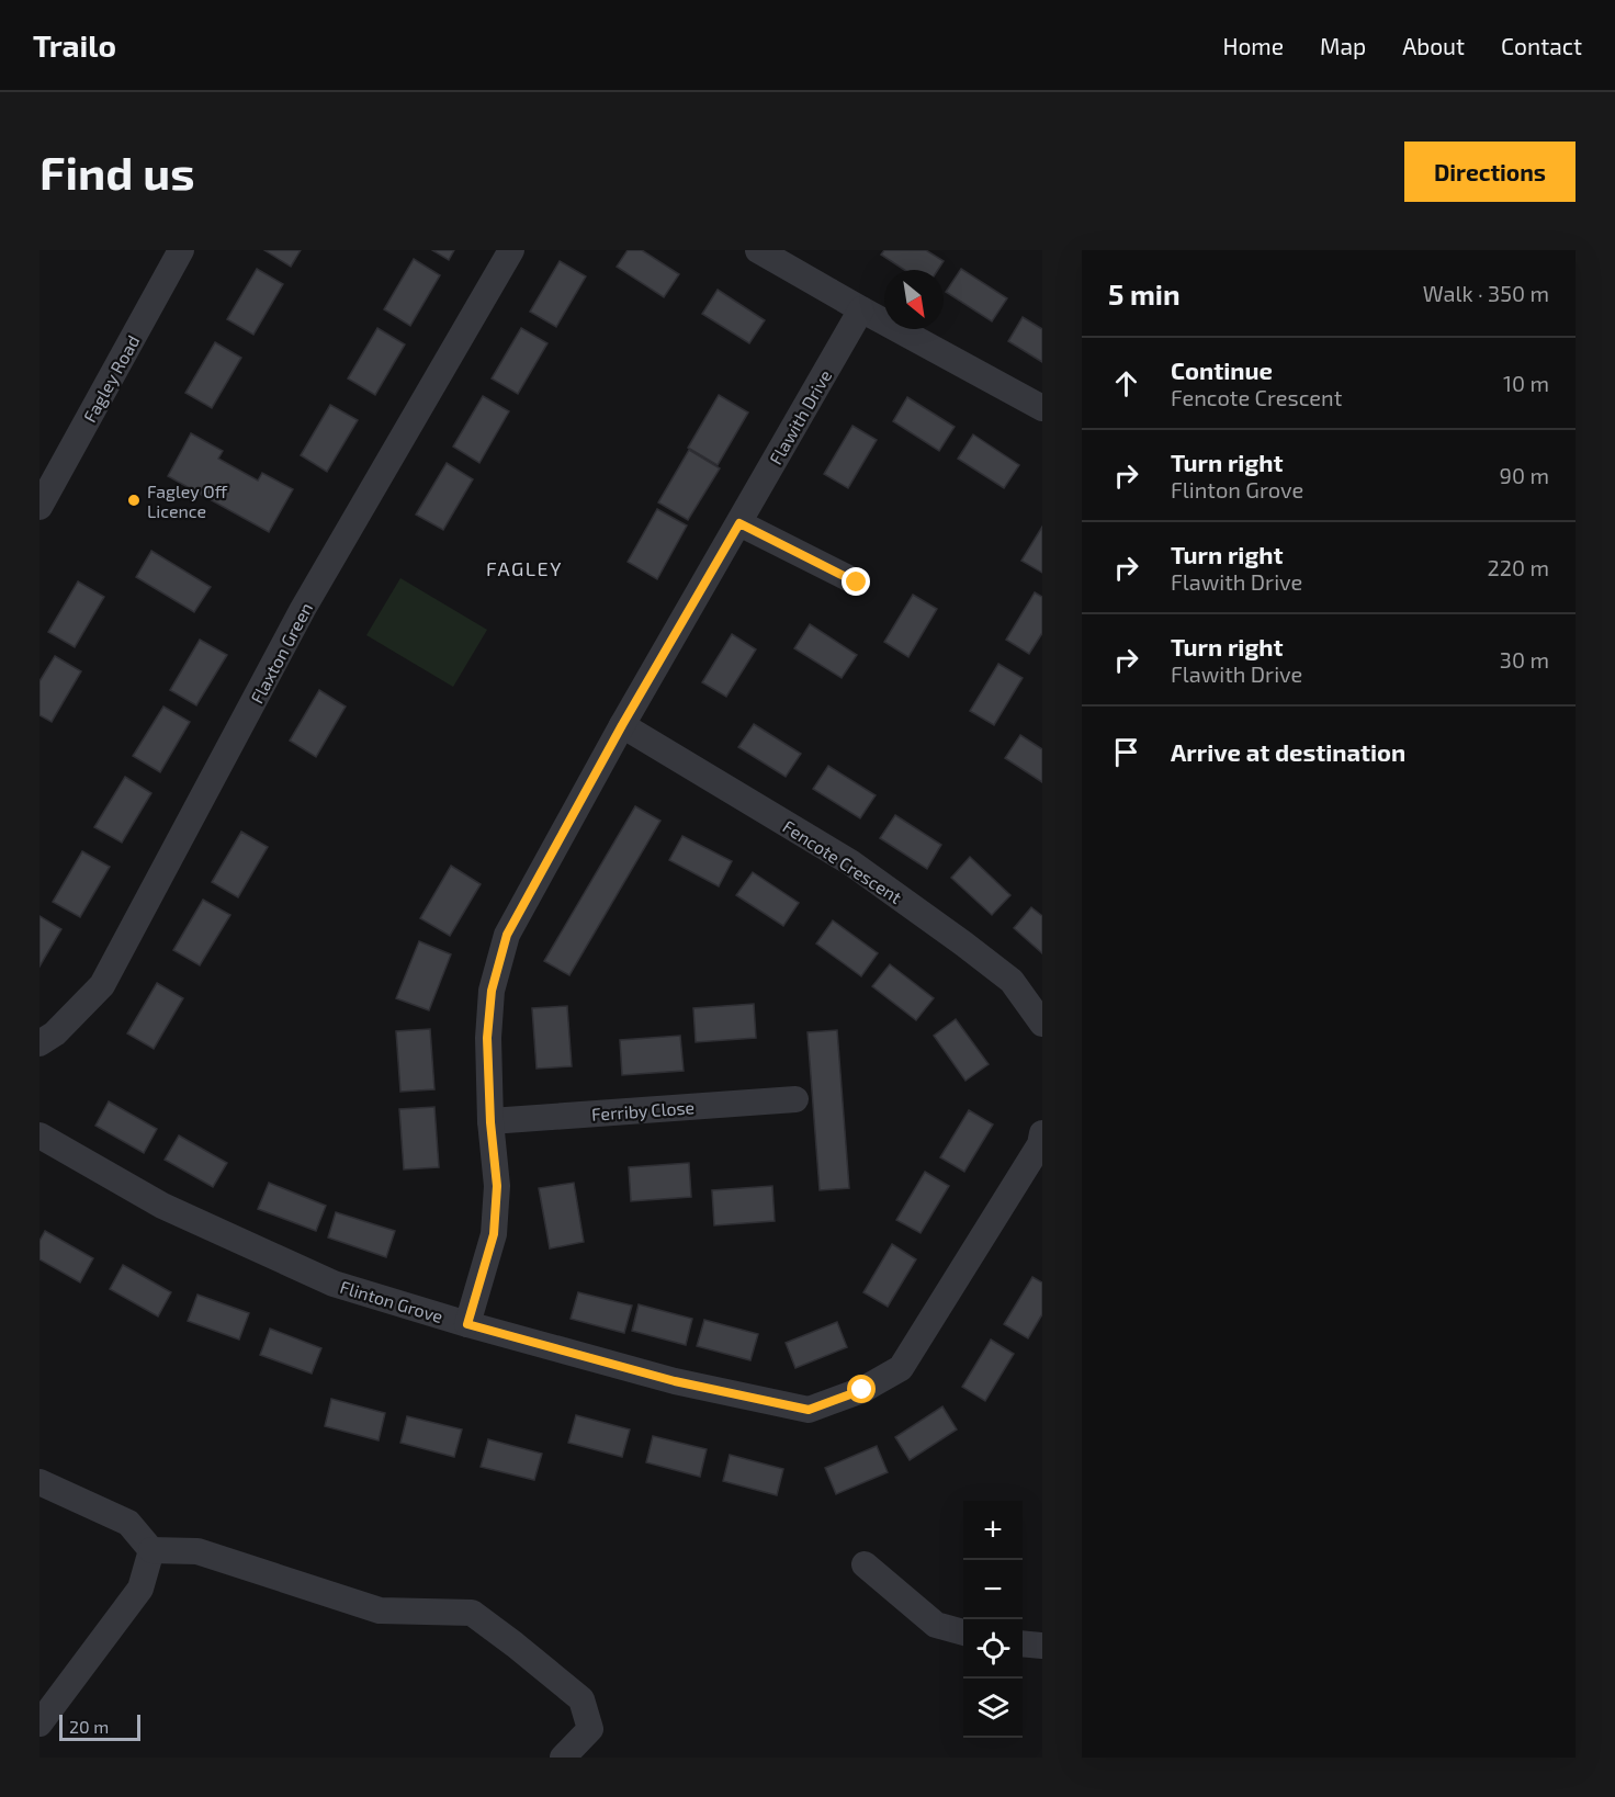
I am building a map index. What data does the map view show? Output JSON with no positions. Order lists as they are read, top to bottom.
{
  "streets": {
    "street": [
      "Fagley Road",
      "Flawith Drive",
      "Flaxton Green",
      "Fencote Crescent",
      "Ferriby Close",
      "Flinton Grove"
    ]
  },
  "crossings": [
    ["Flawith Drive", "Fencote Crescent"],
    ["Flawith Drive", "Ferriby Close"],
    ["Flawith Drive", "Flinton Grove"]
  ],
  "districts": ["FAGLEY"],
  "places": ["Fagley Off Licence"],
  "scale_bar": "20 m",
  "north": "bottom right",
  "page": {
    "header": "Trailo",
    "nav": [
      "Home",
      "Map",
      "About",
      "Contact"
    ],
    "buttons": "Directions",
    "title": "Find us",
    "heading": ["5 min", "Walk · 350 m"],
    "list": [
      ["Continue", "Fencote Crescent", "10 m"],
      ["Turn right", "Flinton Grove", "90 m"],
      ["Turn right", "Flawith Drive", "220 m"],
      ["Turn right", "Flawith Drive", "30 m"],
      "Arrive at destination"
    ],
    "map_buttons": ["+", "−"],
    "scale": "20 m"
  }
}
